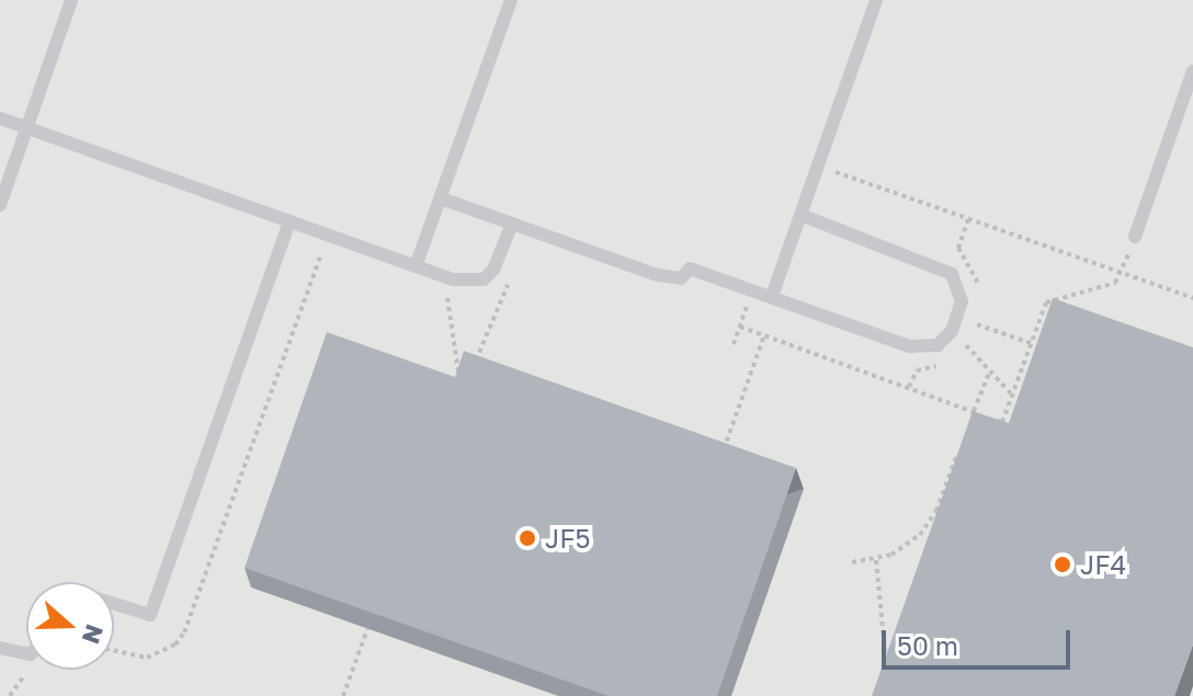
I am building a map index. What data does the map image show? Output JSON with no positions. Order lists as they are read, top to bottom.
{
  "places": ["JF5", "JF4"],
  "scale_bar": "50 m",
  "north": "right"
}
